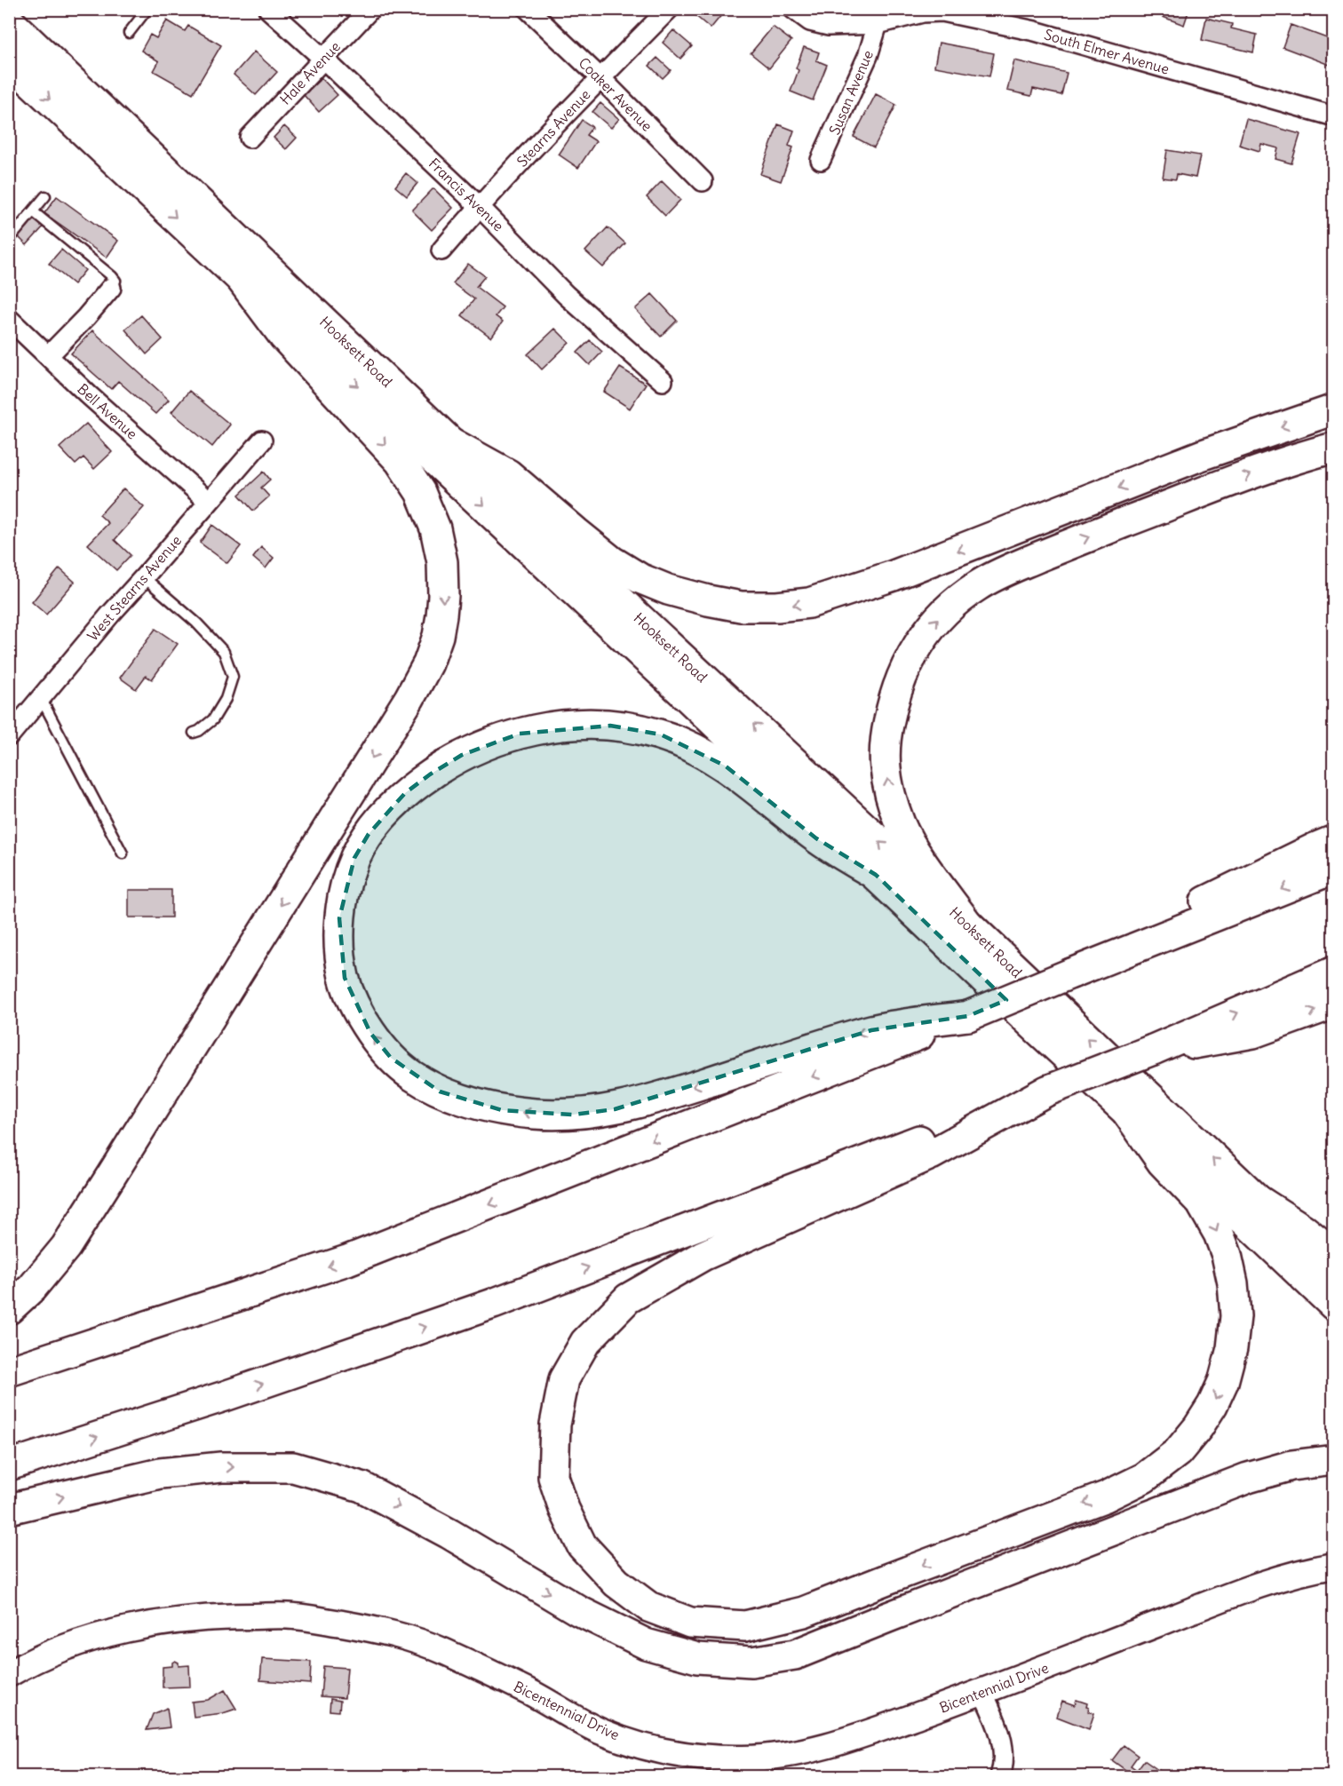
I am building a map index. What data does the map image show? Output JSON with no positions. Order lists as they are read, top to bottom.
{
  "streets": {
    "main road": ["Hooksett Road"],
    "street": [
      "South Elmer Avenue",
      "Hale Avenue",
      "Susan Avenue",
      "Coaker Avenue",
      "Stearns Avenue",
      "Francis Avenue",
      "Bell Avenue",
      "West Stearns Avenue",
      "Bicentennial Drive"
    ]
  },
  "crossings": [
    ["South Elmer Avenue", "Susan Avenue"],
    ["Hale Avenue", "Francis Avenue"],
    ["Coaker Avenue", "Stearns Avenue"],
    ["Stearns Avenue", "Francis Avenue"],
    ["Bell Avenue", "West Stearns Avenue"]
  ]
}
